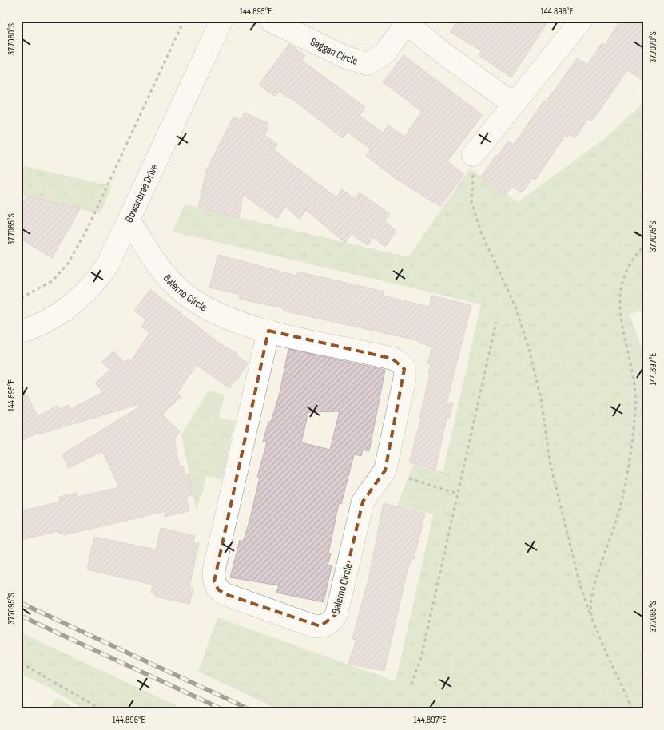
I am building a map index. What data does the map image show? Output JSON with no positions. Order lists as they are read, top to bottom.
{
  "streets": {
    "street": ["Seggan Circle", "Gowanbrae Drive", "Balerno Circle"]
  },
  "crossings": [
    ["Gowanbrae Drive", "Balerno Circle"]
  ],
  "coordinates": [
    "144.895°E",
    "144.896°E",
    "37.7080°S",
    "37.7070°S",
    "37.7085°S",
    "37.7075°S",
    "144.897°E",
    "37.7095°S"
  ]
}
